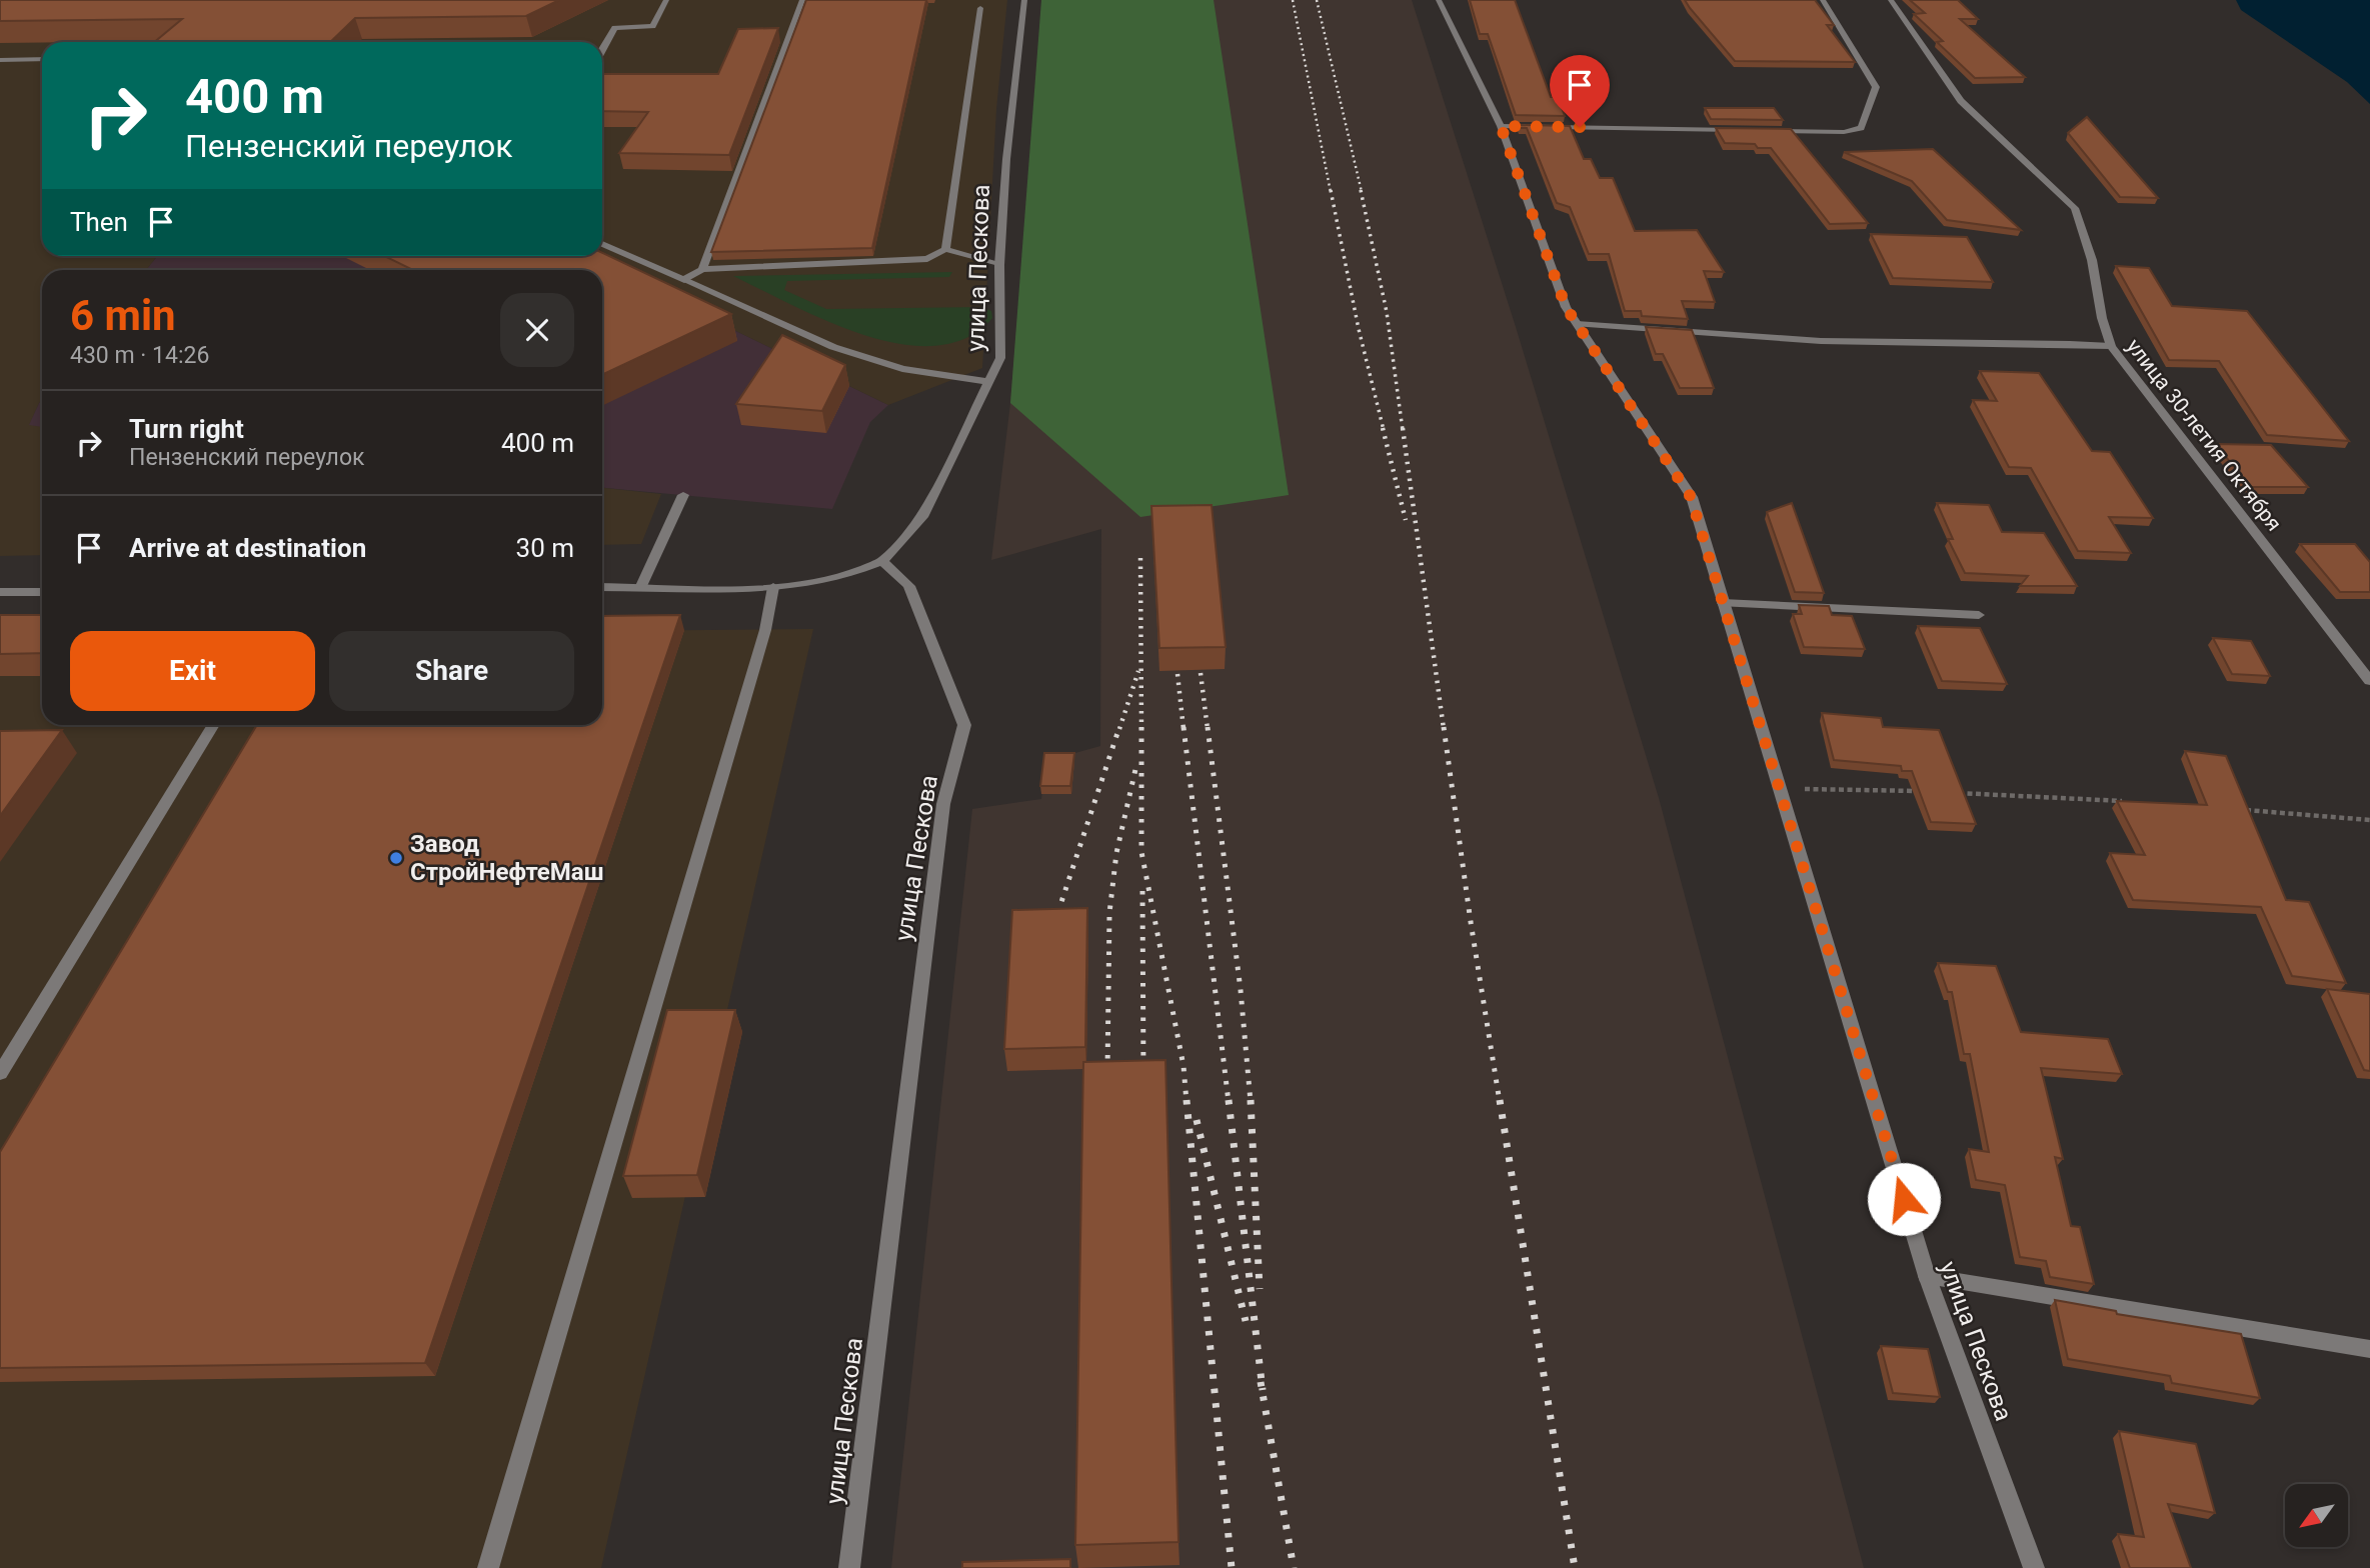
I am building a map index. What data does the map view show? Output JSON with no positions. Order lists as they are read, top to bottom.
{
  "streets": {
    "street": ["улица Пескова", "улица 30-летия Октября"]
  },
  "places": ["Завод СтройНефтеМаш"],
  "north": "bottom left",
  "page": {
    "turn": ["400 m", "Пензенский переулок"],
    "then": "Then",
    "heading": ["6 min", "430 m · 14:26"],
    "list": [
      {
        "name": "Turn right",
        "note": "Пензенский переулок",
        "value": "400 m"
      },
      {
        "name": "Arrive at destination",
        "value": "30 m"
      }
    ],
    "buttons": ["Exit", "Share"]
  }
}
